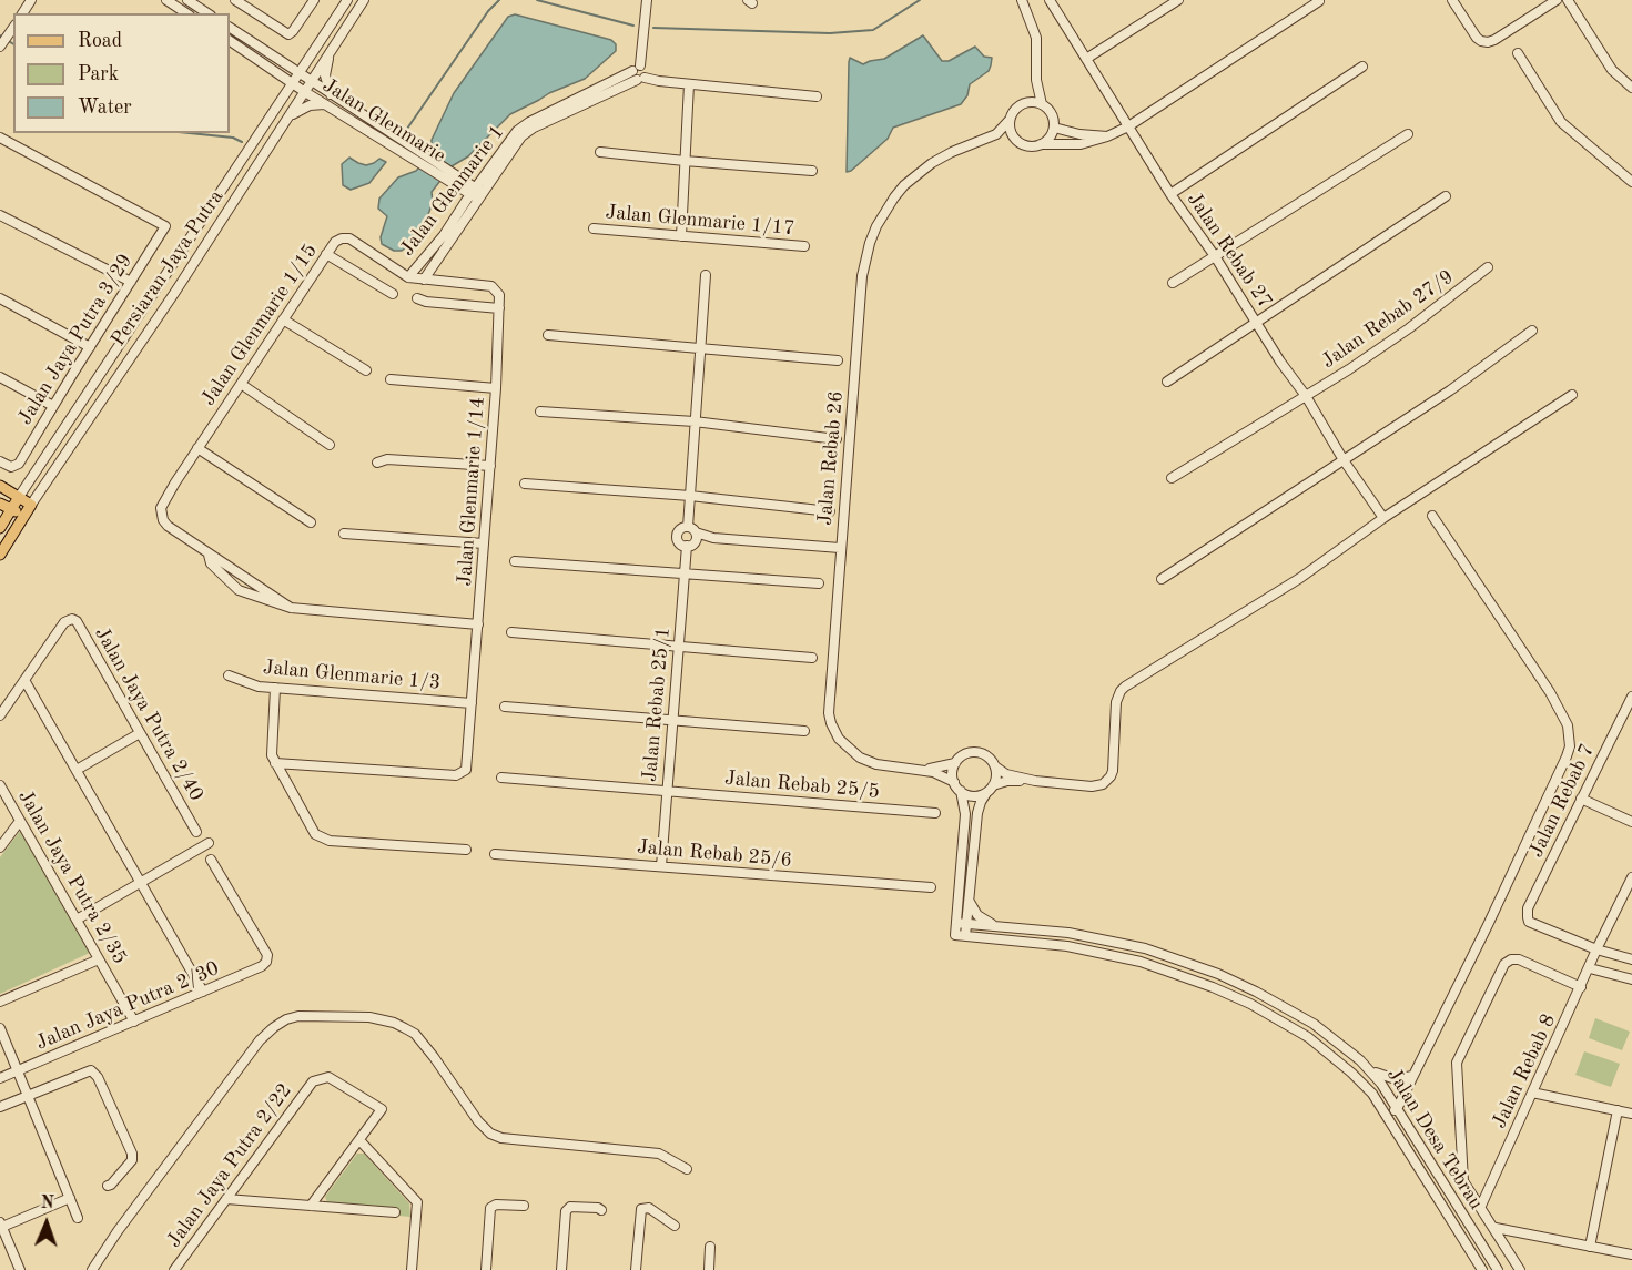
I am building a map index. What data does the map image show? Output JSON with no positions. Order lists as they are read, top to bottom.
{
  "streets": {
    "main road": ["Persiaran Jaya Putra"],
    "street": [
      "Jalan Glenmarie",
      "Jalan Glenmarie 1",
      "Jalan Glenmarie 1/17",
      "Jalan Rebab 27",
      "Jalan Rebab 27/9",
      "Jalan Glenmarie 1/15",
      "Jalan Jaya Putra 3/29",
      "Jalan Rebab 26",
      "Jalan Glenmarie 1/14",
      "Jalan Glenmarie 1/3",
      "Jalan Rebab 25/1",
      "Jalan Jaya Putra 2/40",
      "Jalan Rebab 25/5",
      "Jalan Rebab 7",
      "Jalan Rebab 25/6",
      "Jalan Jaya Putra 2/35",
      "Jalan Jaya Putra 2/30",
      "Jalan Rebab 8",
      "Jalan Desa Tebrau",
      "Jalan Jaya Putra 2/22"
    ]
  },
  "crossings": [
    ["Jalan Glenmarie", "Jalan Glenmarie 1"],
    ["Jalan Glenmarie", "Persiaran Jaya Putra"],
    ["Jalan Glenmarie 1", "Jalan Glenmarie 1/15"],
    ["Jalan Rebab 27", "Jalan Rebab 27/9"],
    ["Jalan Glenmarie 1/14", "Jalan Glenmarie 1/3"],
    ["Jalan Rebab 25/1", "Jalan Rebab 25/5"],
    ["Jalan Rebab 25/1", "Jalan Rebab 25/6"],
    ["Jalan Rebab 7", "Jalan Rebab 8"],
    ["Jalan Jaya Putra 2/35", "Jalan Jaya Putra 2/30"]
  ],
  "legend": ["Road", "Park", "Water"],
  "north": "top"
}
